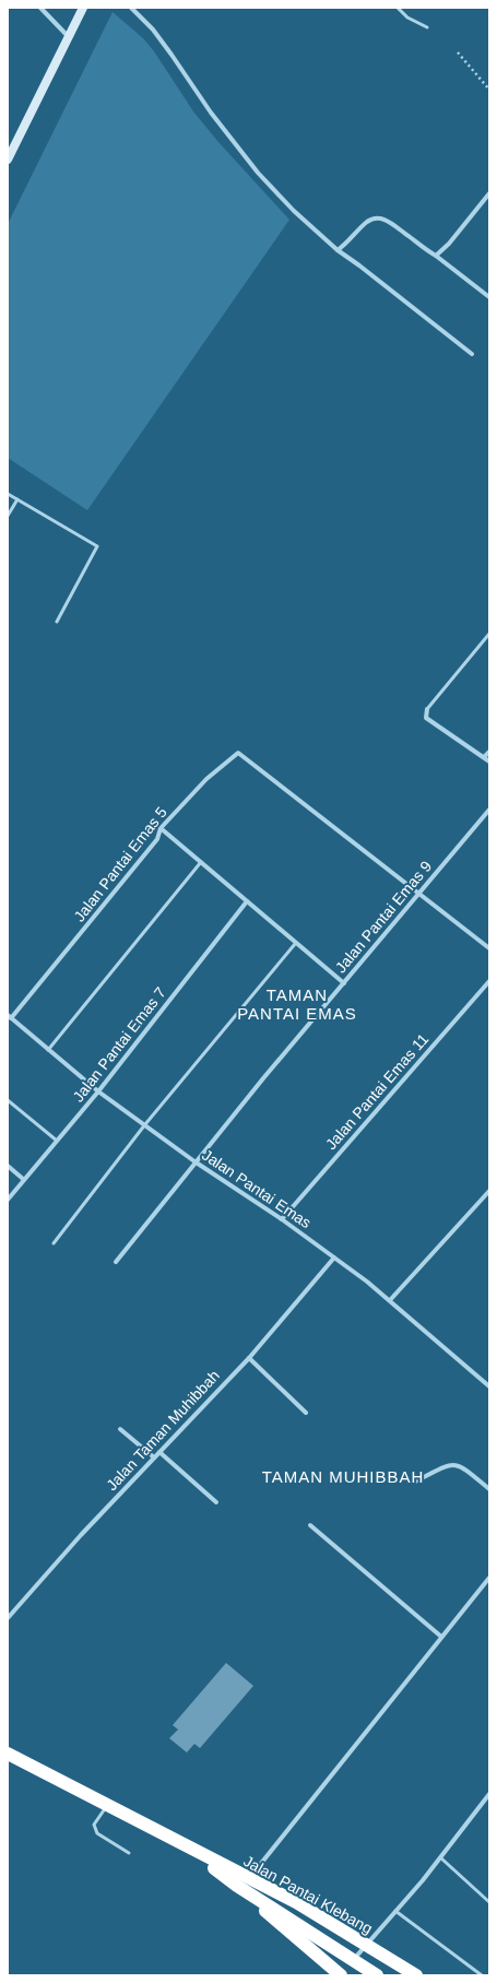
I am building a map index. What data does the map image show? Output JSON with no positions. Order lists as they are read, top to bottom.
{
  "streets": {
    "highway": ["Jalan Pantai Klebang"],
    "street": [
      "Jalan Pantai Emas 5",
      "Jalan Pantai Emas 9",
      "Jalan Pantai Emas 7",
      "Jalan Pantai Emas 11",
      "Jalan Pantai Emas",
      "Jalan Taman Muhibbah"
    ]
  },
  "crossings": [
    ["Jalan Pantai Emas 5", "Jalan Pantai Emas 9"],
    ["Jalan Pantai Emas 5", "Jalan Pantai Emas"],
    ["Jalan Pantai Emas 9", "Jalan Pantai Emas"],
    ["Jalan Pantai Emas 7", "Jalan Pantai Emas"],
    ["Jalan Pantai Emas 11", "Jalan Pantai Emas"],
    ["Jalan Pantai Emas", "Jalan Taman Muhibbah"]
  ],
  "districts": ["TAMAN PANTAI EMAS", "TAMAN MUHIBBAH"]
}
